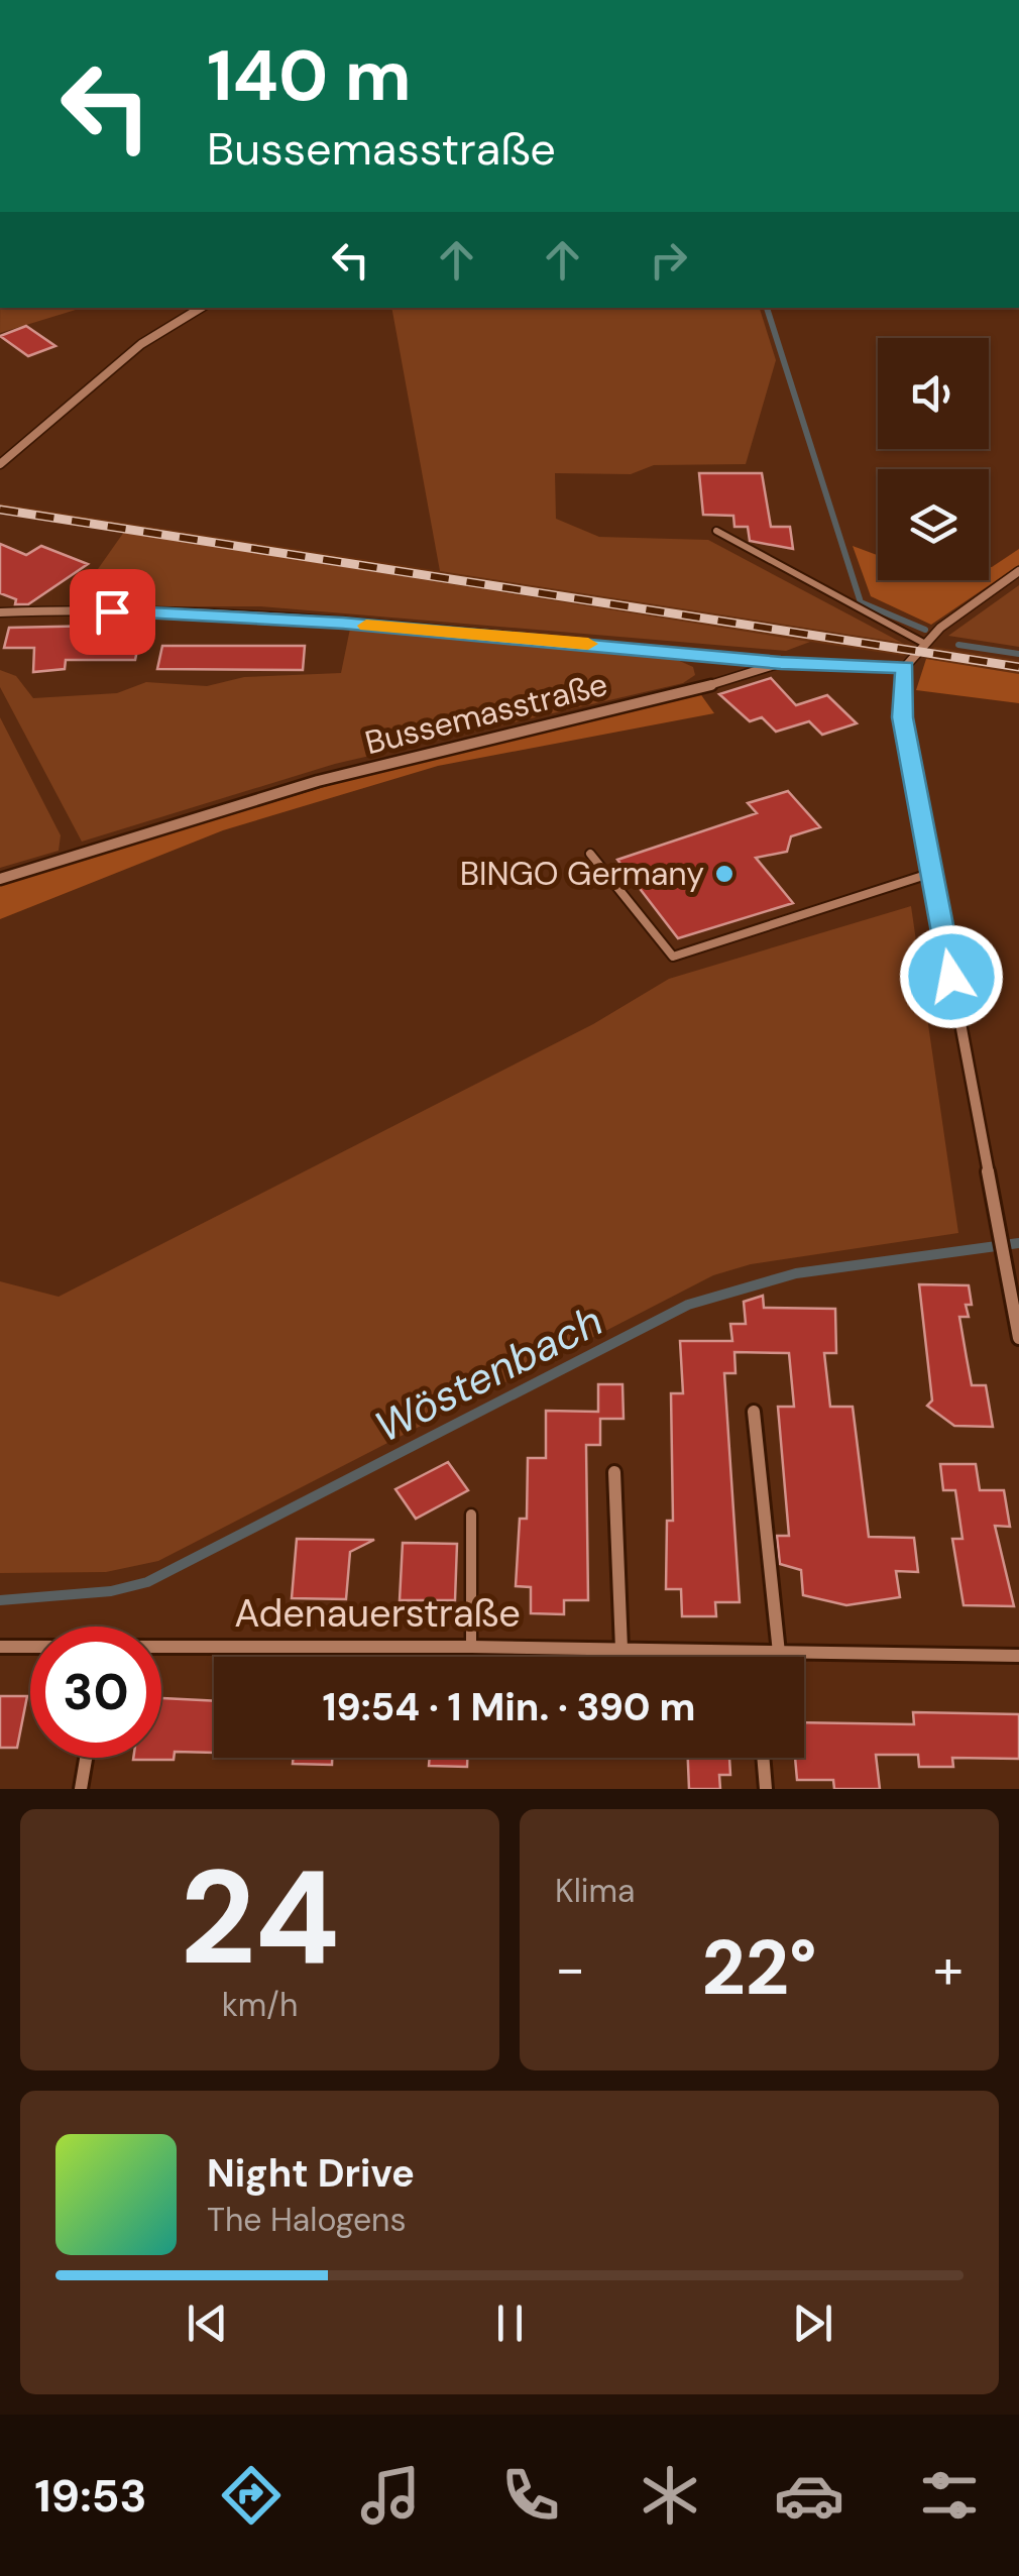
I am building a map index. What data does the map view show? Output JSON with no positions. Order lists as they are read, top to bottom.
{
  "streets": {
    "street": ["Bussemasstraße", "Adenauerstraße"]
  },
  "water": ["Wöstenbach"],
  "places": ["BINGO Germany"],
  "page": {
    "turn": ["140 m", "Bussemasstraße"],
    "limit": "30",
    "trip": "19:54 · 1 Min. · 390 m",
    "tile": [
      ["24", "km/h"],
      "Klima"
    ],
    "heat": ["−", "22°", "+"],
    "song": ["Night Drive", "The Halogens"],
    "tabs": "19:53"
  }
}
